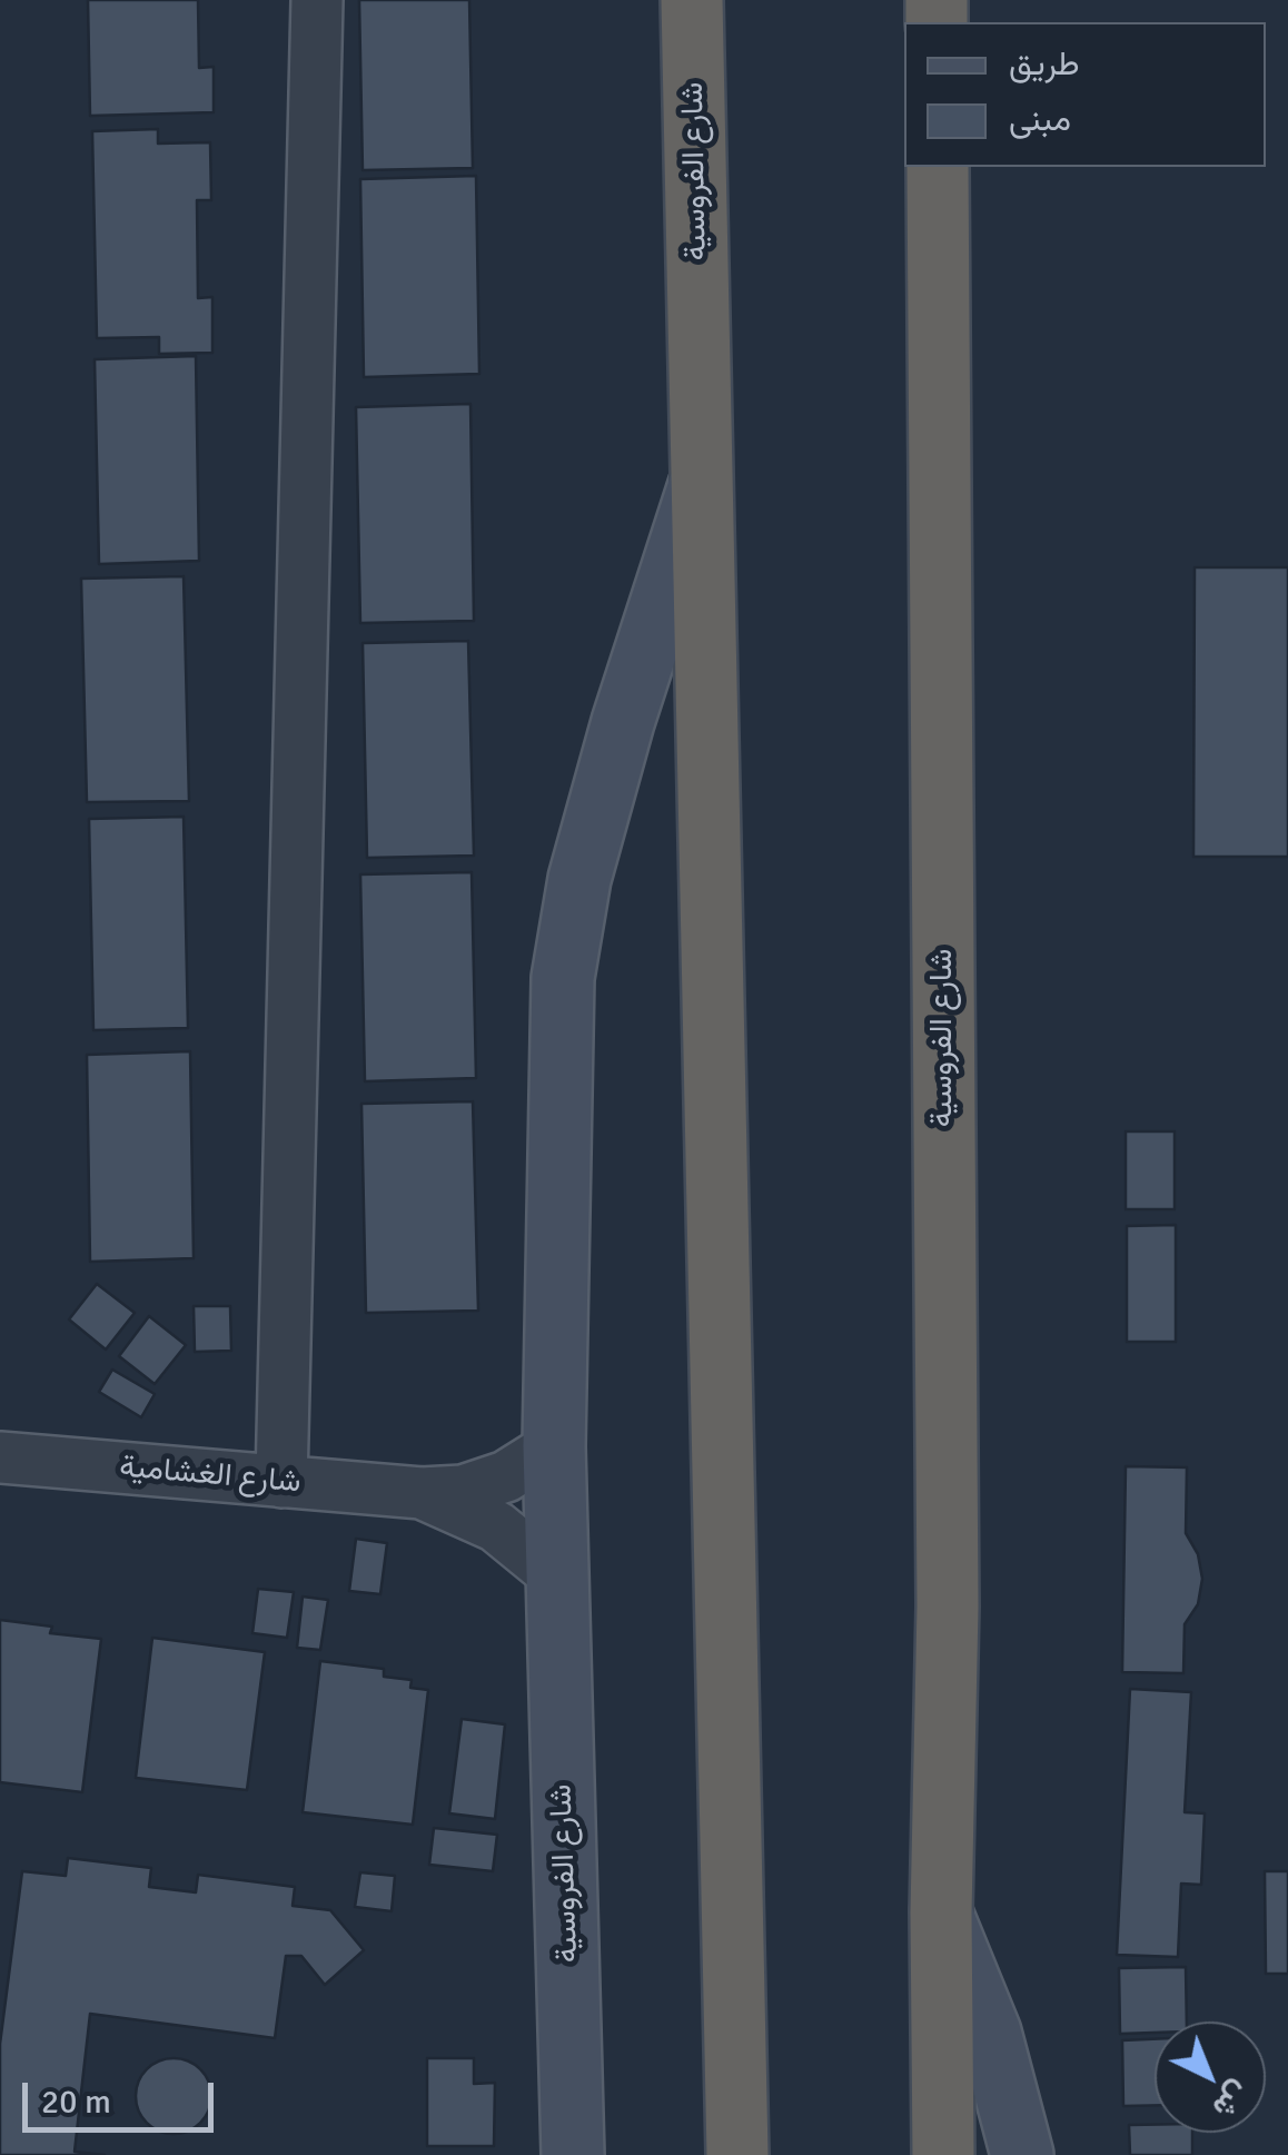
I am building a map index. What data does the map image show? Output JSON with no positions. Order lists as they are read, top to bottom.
{
  "streets": {
    "highway": ["شارع الفروسية"],
    "street": ["شارع الغشامية"]
  },
  "crossings": [
    ["شارع الفروسية", "شارع الغشامية"]
  ],
  "legend": ["طريق", "مبنى"],
  "scale_bar": "20 m",
  "north": "bottom right"
}
